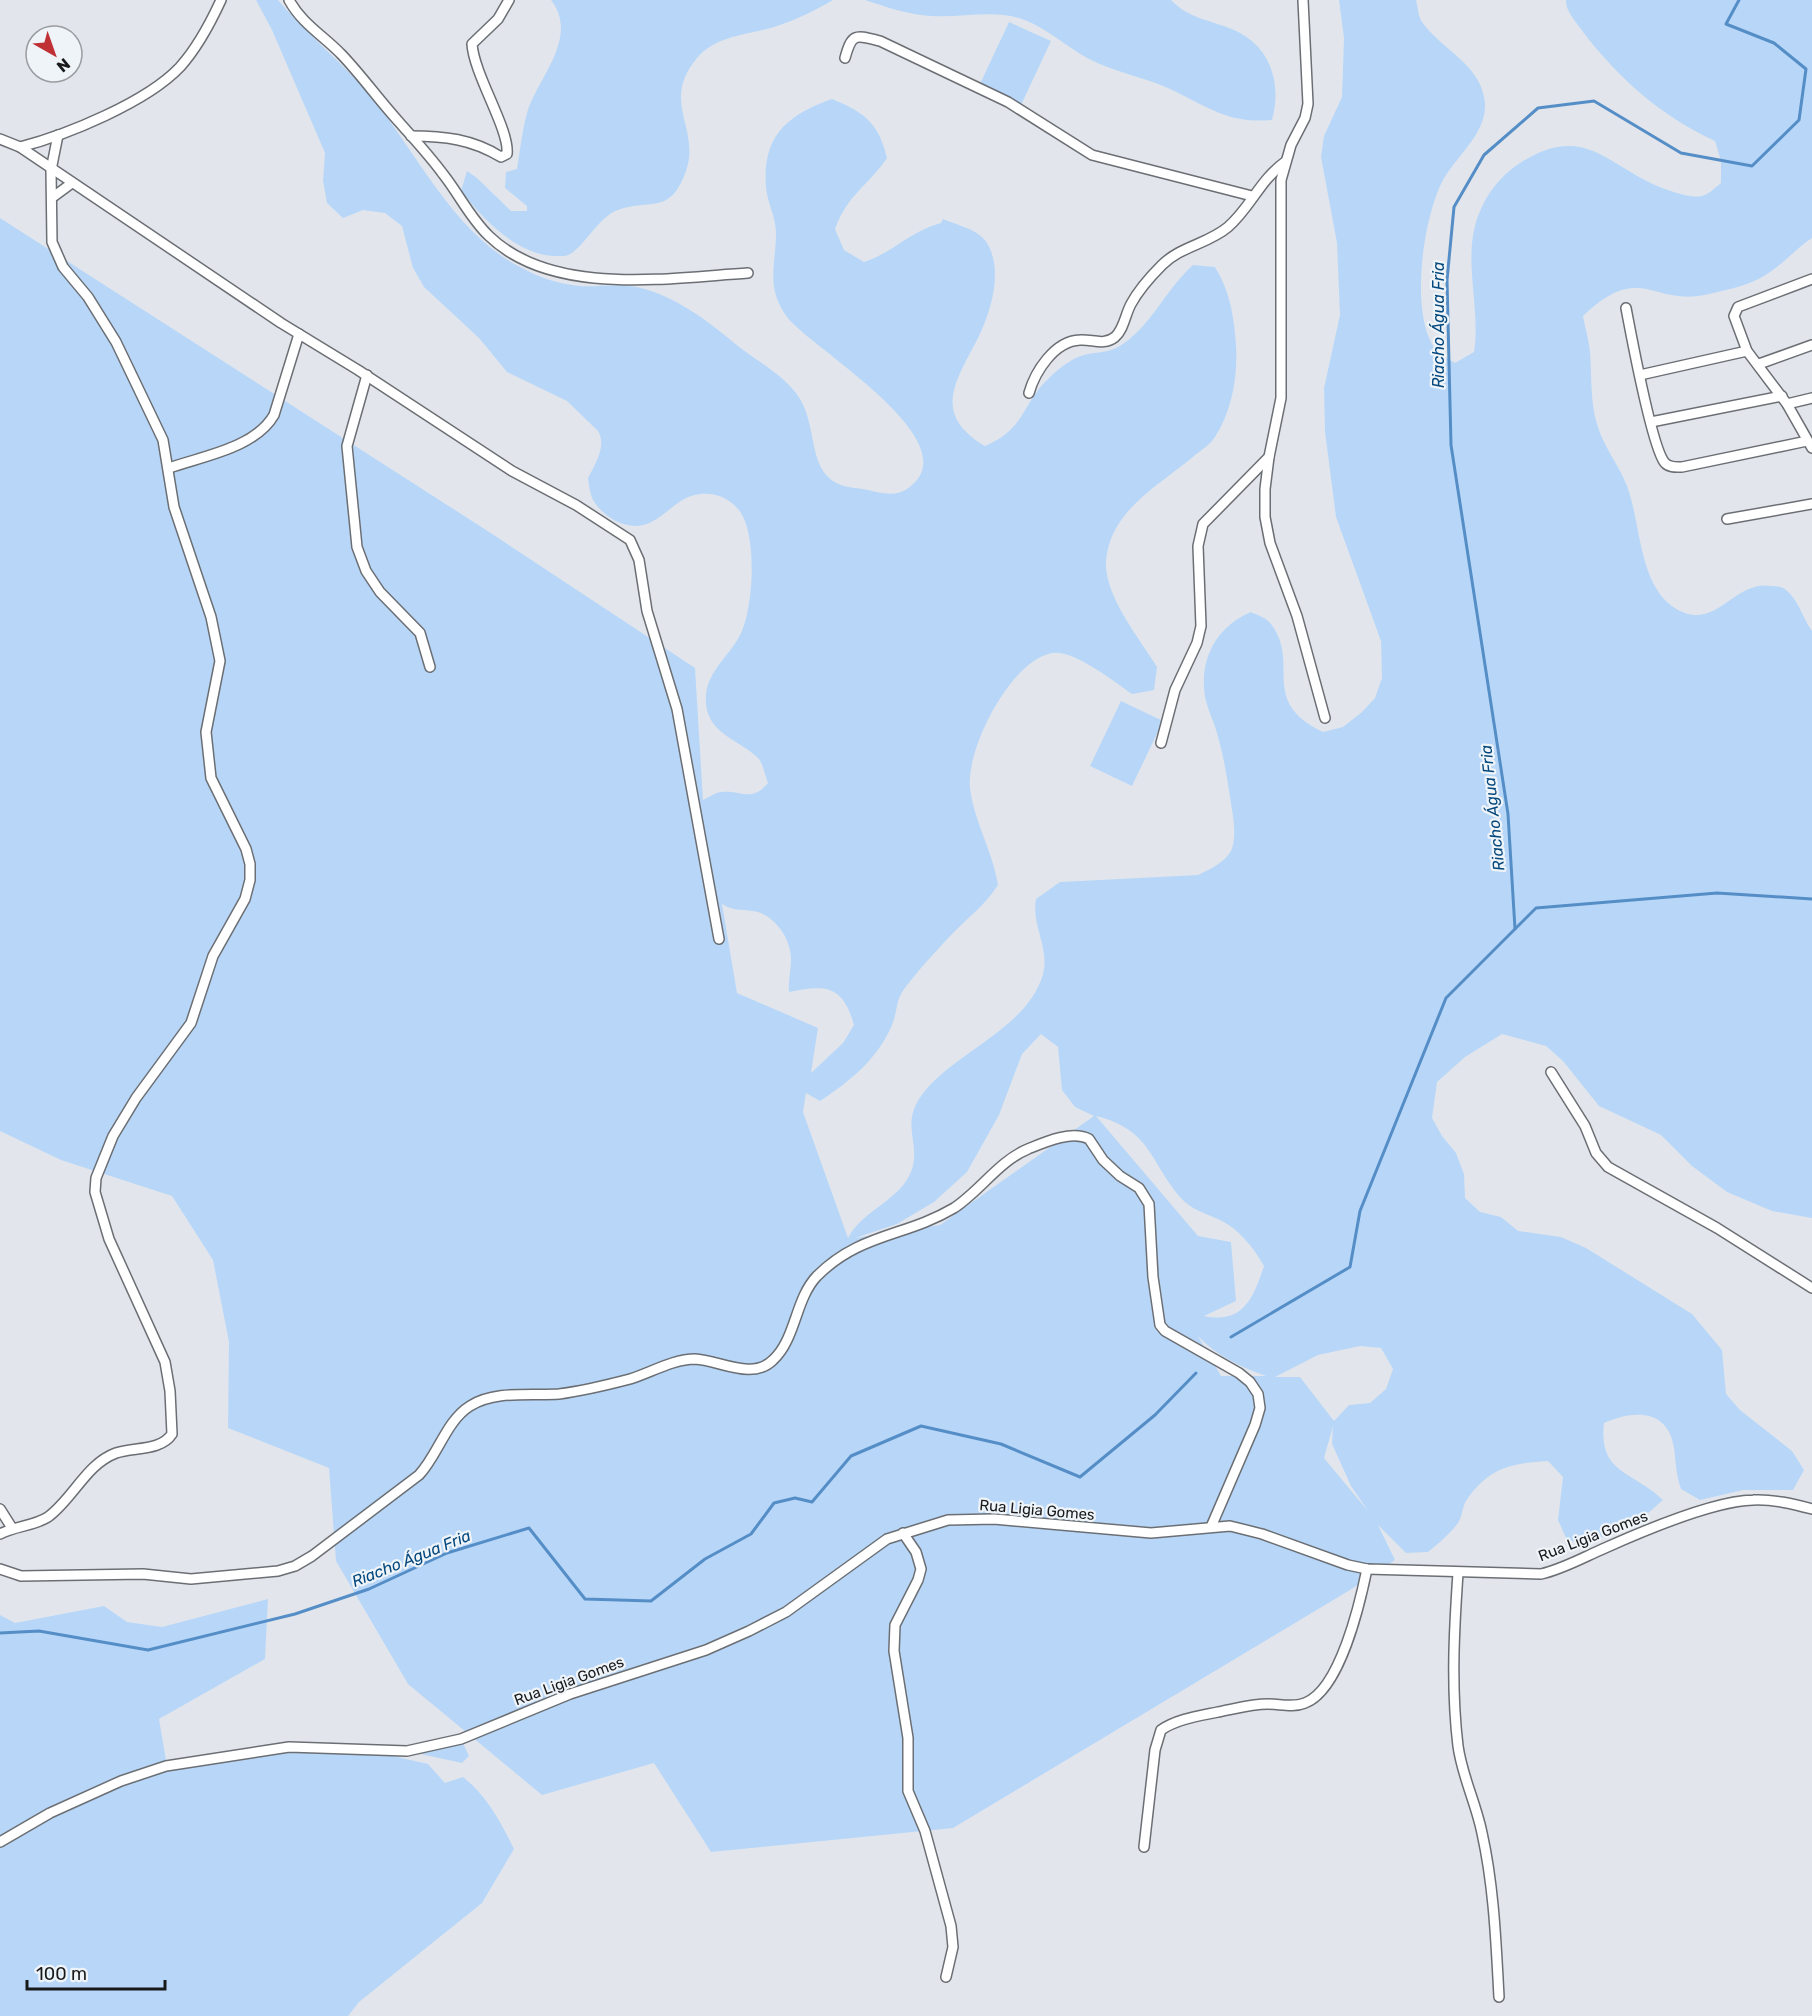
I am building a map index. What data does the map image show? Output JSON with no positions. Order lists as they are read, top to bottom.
{
  "streets": {
    "street": ["Rua Ligia Gomes"]
  },
  "water": ["Riacho Água Fria"],
  "scale_bar": "100 m",
  "north": "bottom right"
}
